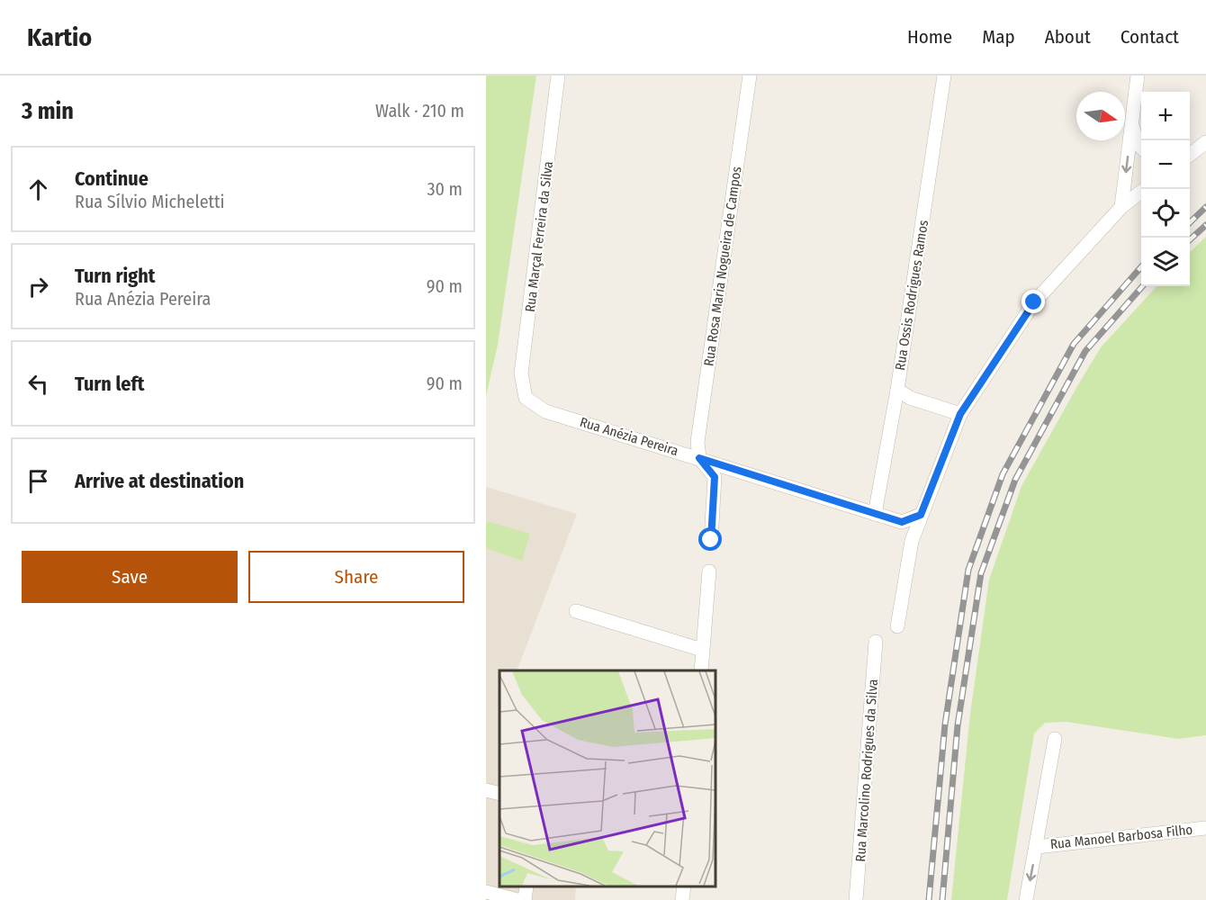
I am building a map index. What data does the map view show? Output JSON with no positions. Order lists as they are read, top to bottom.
{
  "streets": {
    "street": [
      "Rua Marçal Ferreira da Silva",
      "Rua Rosa Maria Nogueira de Campos",
      "Rua Ossis Rodrigues Ramos",
      "Rua Anézia Pereira",
      "Rua Marcolino Rodrigues da Silva",
      "Rua Manoel Barbosa Filho"
    ]
  },
  "crossings": [
    ["Rua Marçal Ferreira da Silva", "Rua Anézia Pereira"],
    ["Rua Rosa Maria Nogueira de Campos", "Rua Anézia Pereira"],
    ["Rua Ossis Rodrigues Ramos", "Rua Anézia Pereira"]
  ],
  "north": "right",
  "page": {
    "header": "Kartio",
    "nav": [
      "Home",
      "Map",
      "About",
      "Contact"
    ],
    "heading": ["3 min", "Walk · 210 m"],
    "map_buttons": ["+", "−"],
    "list": [
      ["Continue", "Rua Sílvio Micheletti", "30 m"],
      ["Turn right", "Rua Anézia Pereira", "90 m"],
      ["Turn left", "90 m"],
      "Arrive at destination"
    ],
    "buttons": ["Save", "Share"]
  }
}
